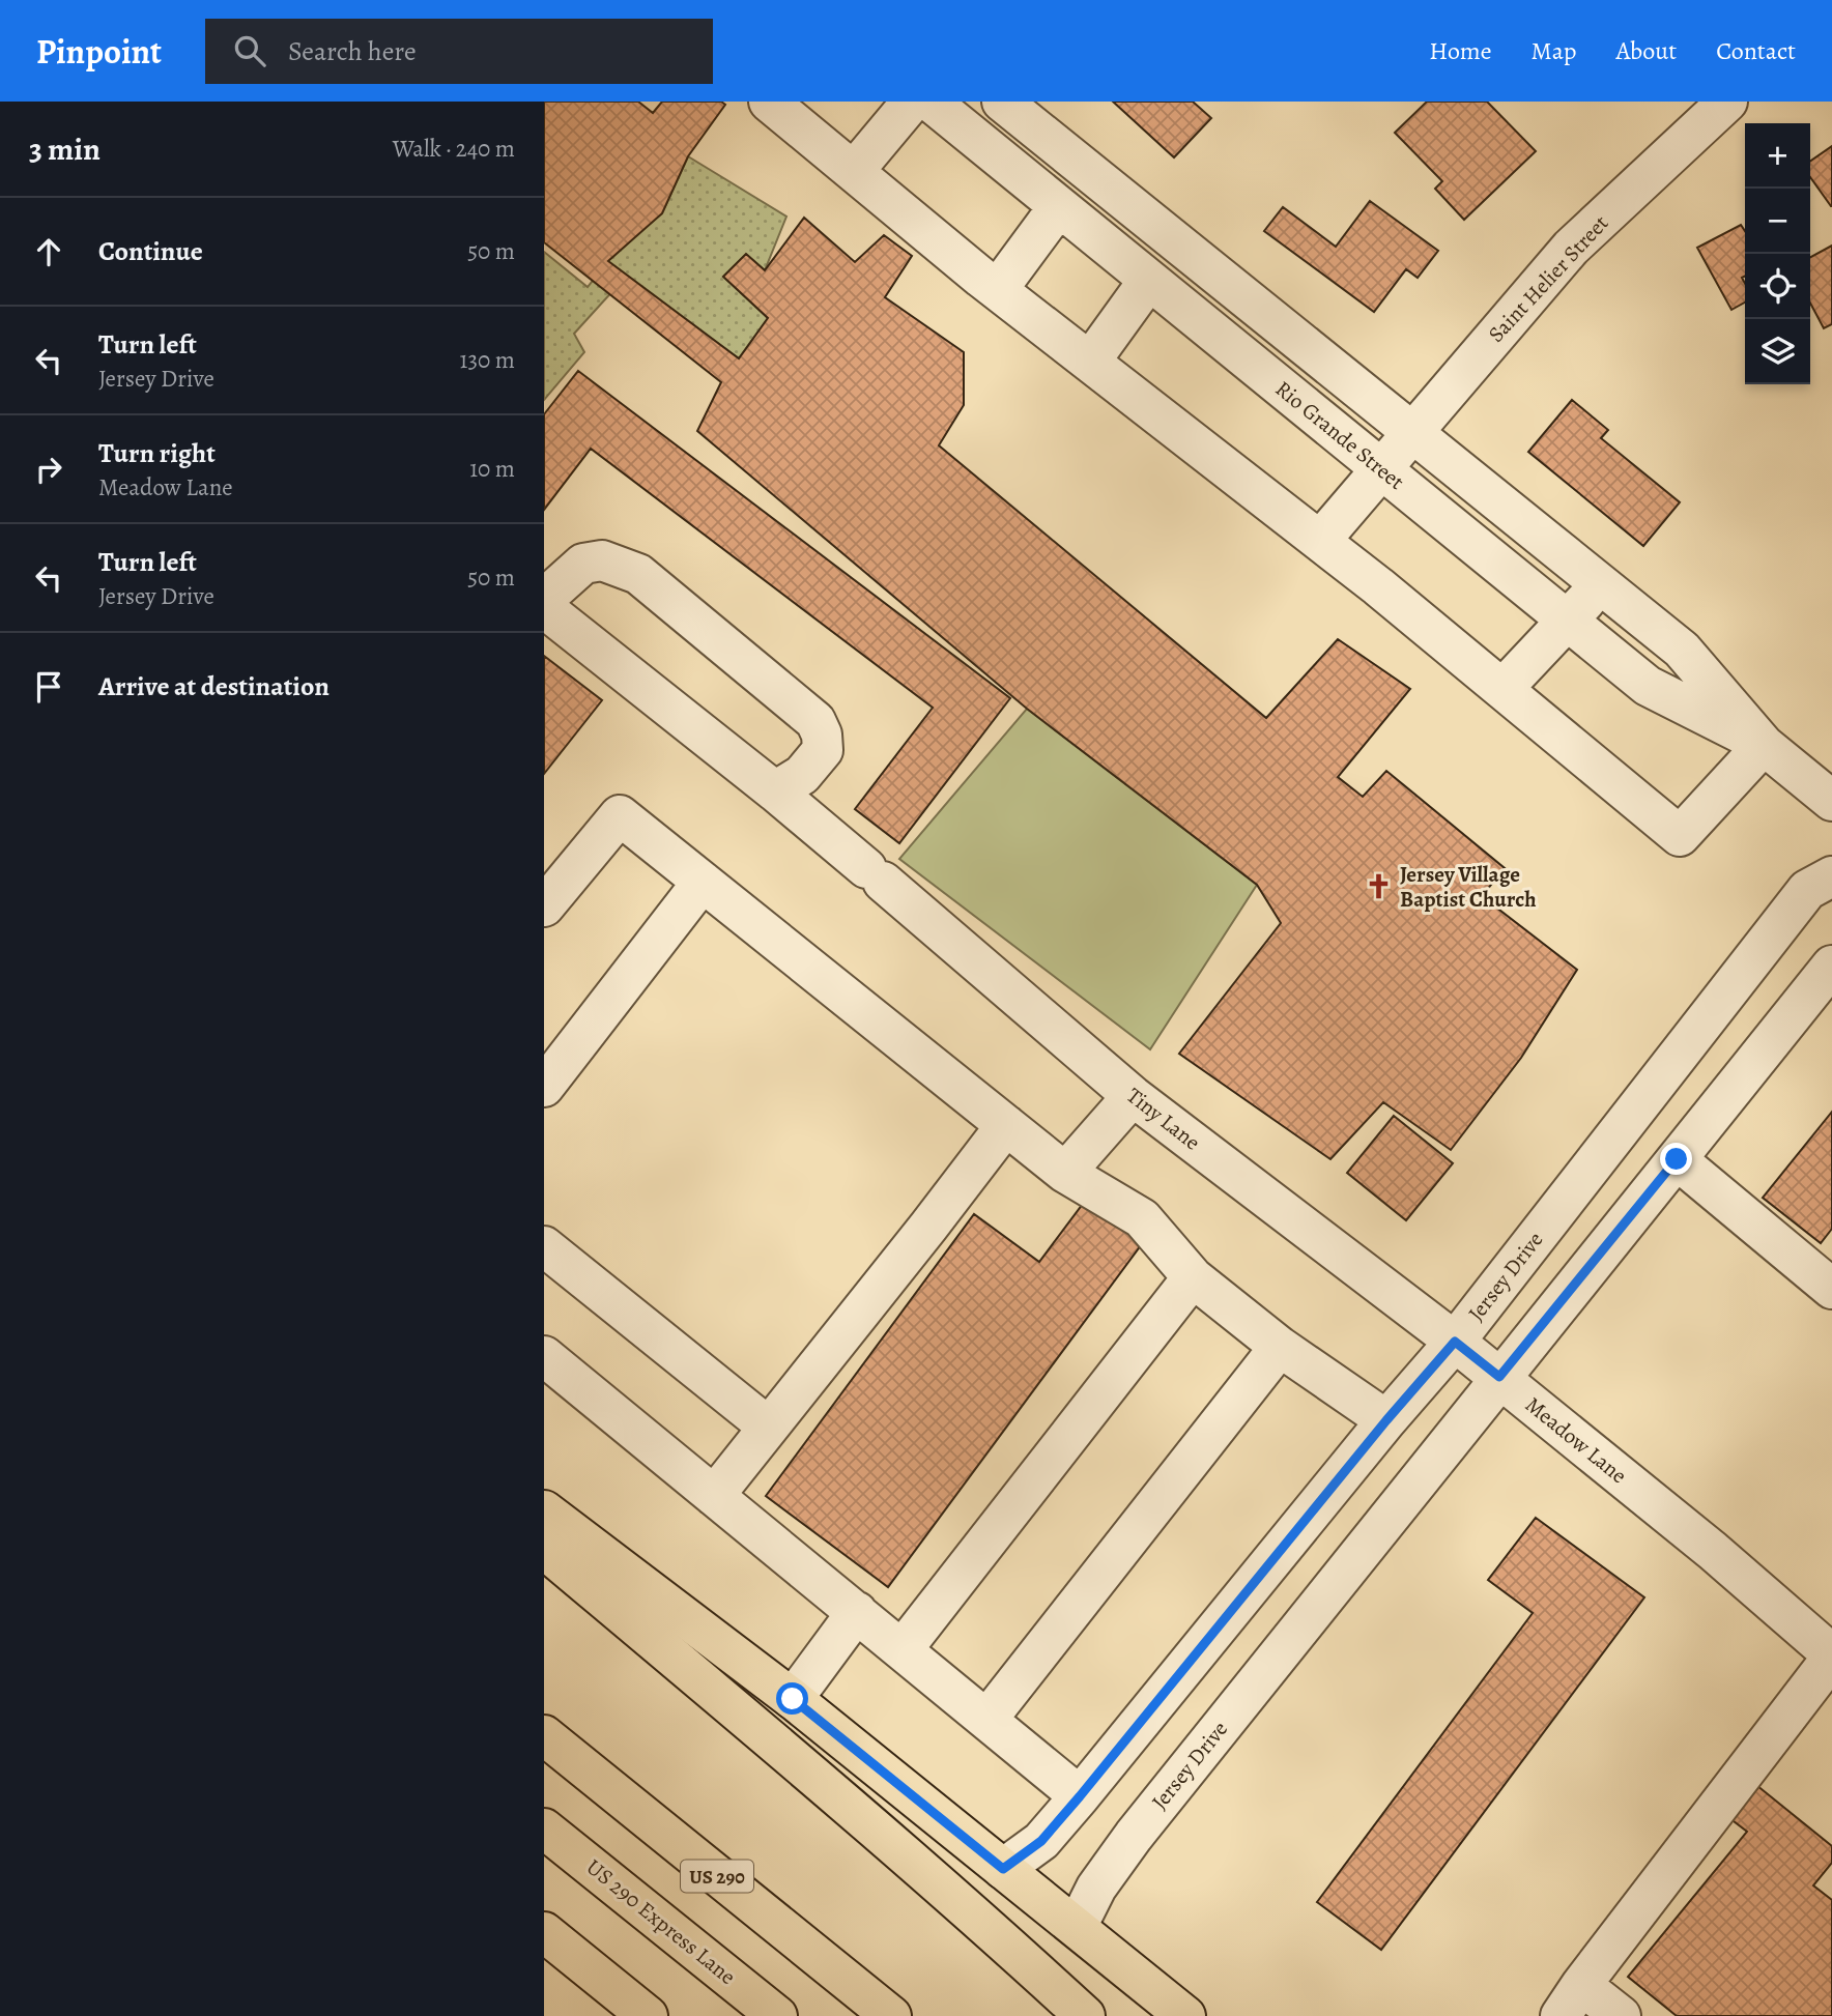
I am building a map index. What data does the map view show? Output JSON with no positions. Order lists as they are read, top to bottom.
{
  "streets": {
    "main road": ["US 290", "US 290 Express Lane"],
    "street": [
      "Saint Helier Street",
      "Rio Grande Street",
      "Tiny Lane",
      "Jersey Drive",
      "Meadow Lane"
    ]
  },
  "crossings": [
    ["Saint Helier Street", "Rio Grande Street"],
    ["Tiny Lane", "Jersey Drive"],
    ["Tiny Lane", "Meadow Lane"],
    ["Jersey Drive", "Meadow Lane"]
  ],
  "places": {
    "church": ["Jersey Village Baptist Church"]
  },
  "page": {
    "header": "Pinpoint",
    "search": "Search here",
    "nav": [
      "Home",
      "Map",
      "About",
      "Contact"
    ],
    "heading": ["3 min", "Walk · 240 m"],
    "map_buttons": ["+", "−"],
    "list": [
      ["Continue", "50 m"],
      ["Turn left", "Jersey Drive", "130 m"],
      ["Turn right", "Meadow Lane", "10 m"],
      ["Turn left", "Jersey Drive", "50 m"],
      "Arrive at destination"
    ]
  }
}
